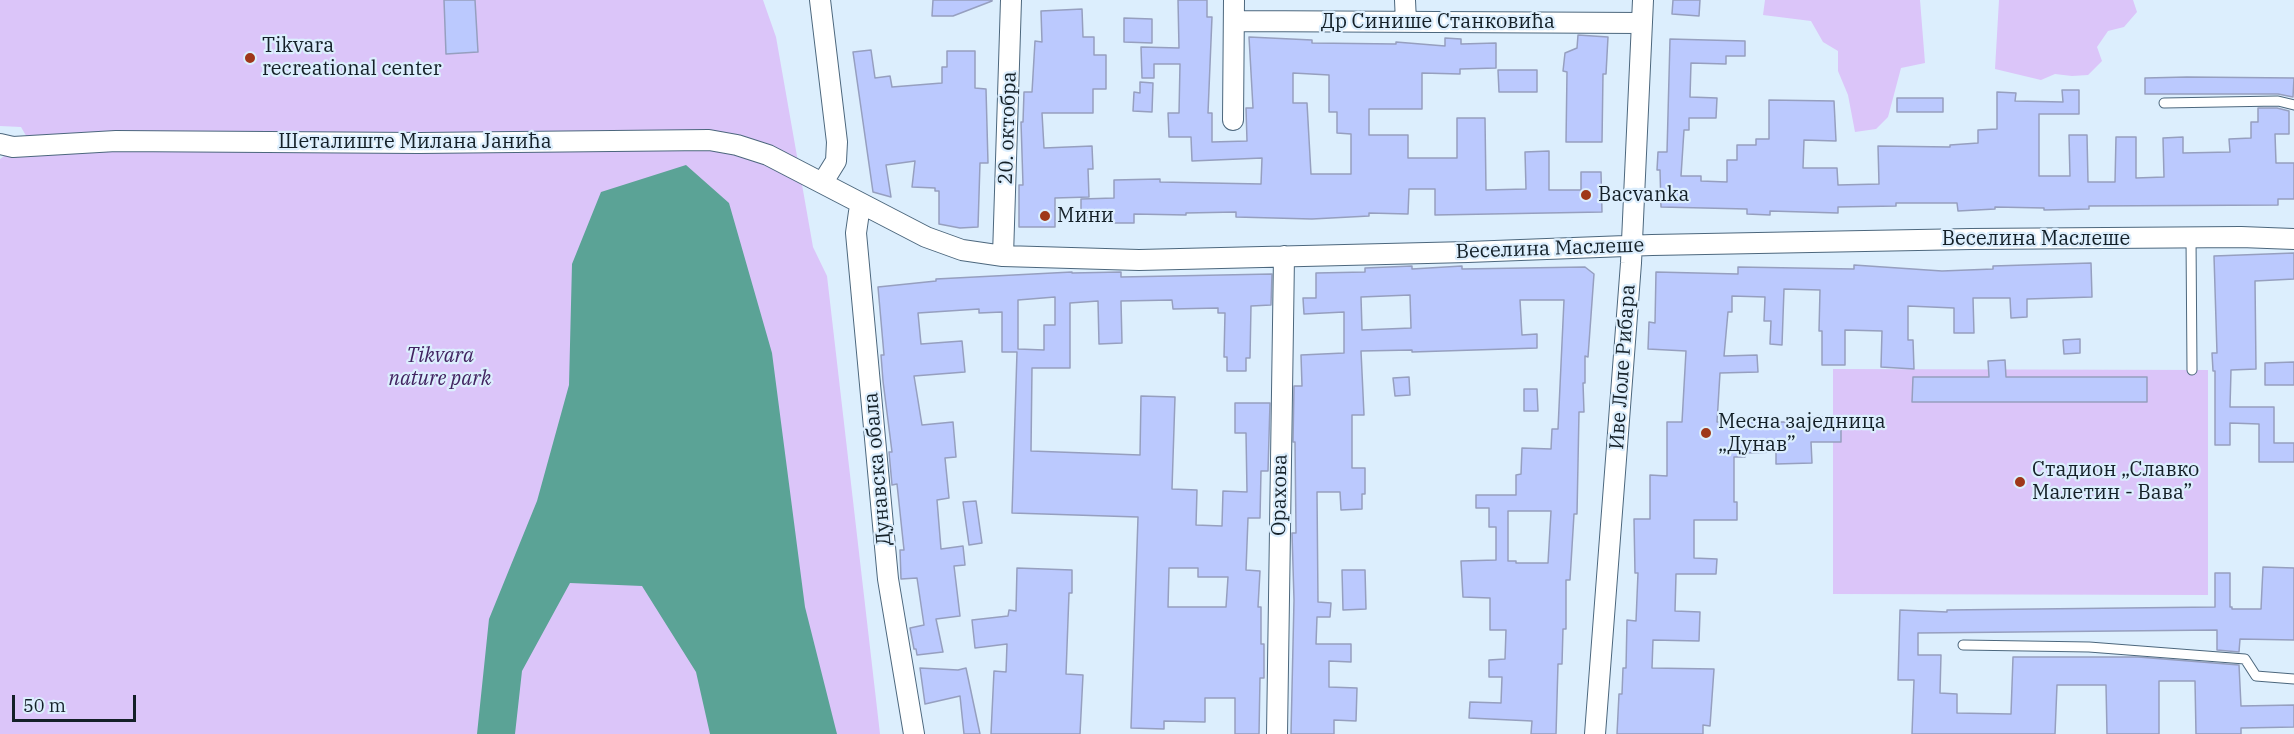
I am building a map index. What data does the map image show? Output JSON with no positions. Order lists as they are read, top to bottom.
{
  "streets": {
    "street": [
      "Др Синише Станковића",
      "20. октобра",
      "Шеталиште Милана Јанића",
      "Веселина Маслеше",
      "Иве Лоле Рибара",
      "Дунавска обала",
      "Орахова"
    ]
  },
  "crossings": [
    ["Др Синише Станковића", "Иве Лоле Рибара"],
    ["20. октобра", "Веселина Маслеше"],
    ["Шеталиште Милана Јанића", "Веселина Маслеше"],
    ["Веселина Маслеше", "Иве Лоле Рибара"],
    ["Веселина Маслеше", "Дунавска обала"],
    ["Веселина Маслеше", "Орахова"]
  ],
  "parks": ["Tikvara nature park"],
  "places": [
    "Tikvara recreational center",
    "Bacvanka",
    "Мини",
    "Месна заједница „Дунав”",
    "Стадион „Славко Малетин - Вава”"
  ],
  "scale_bar": "50 m"
}
